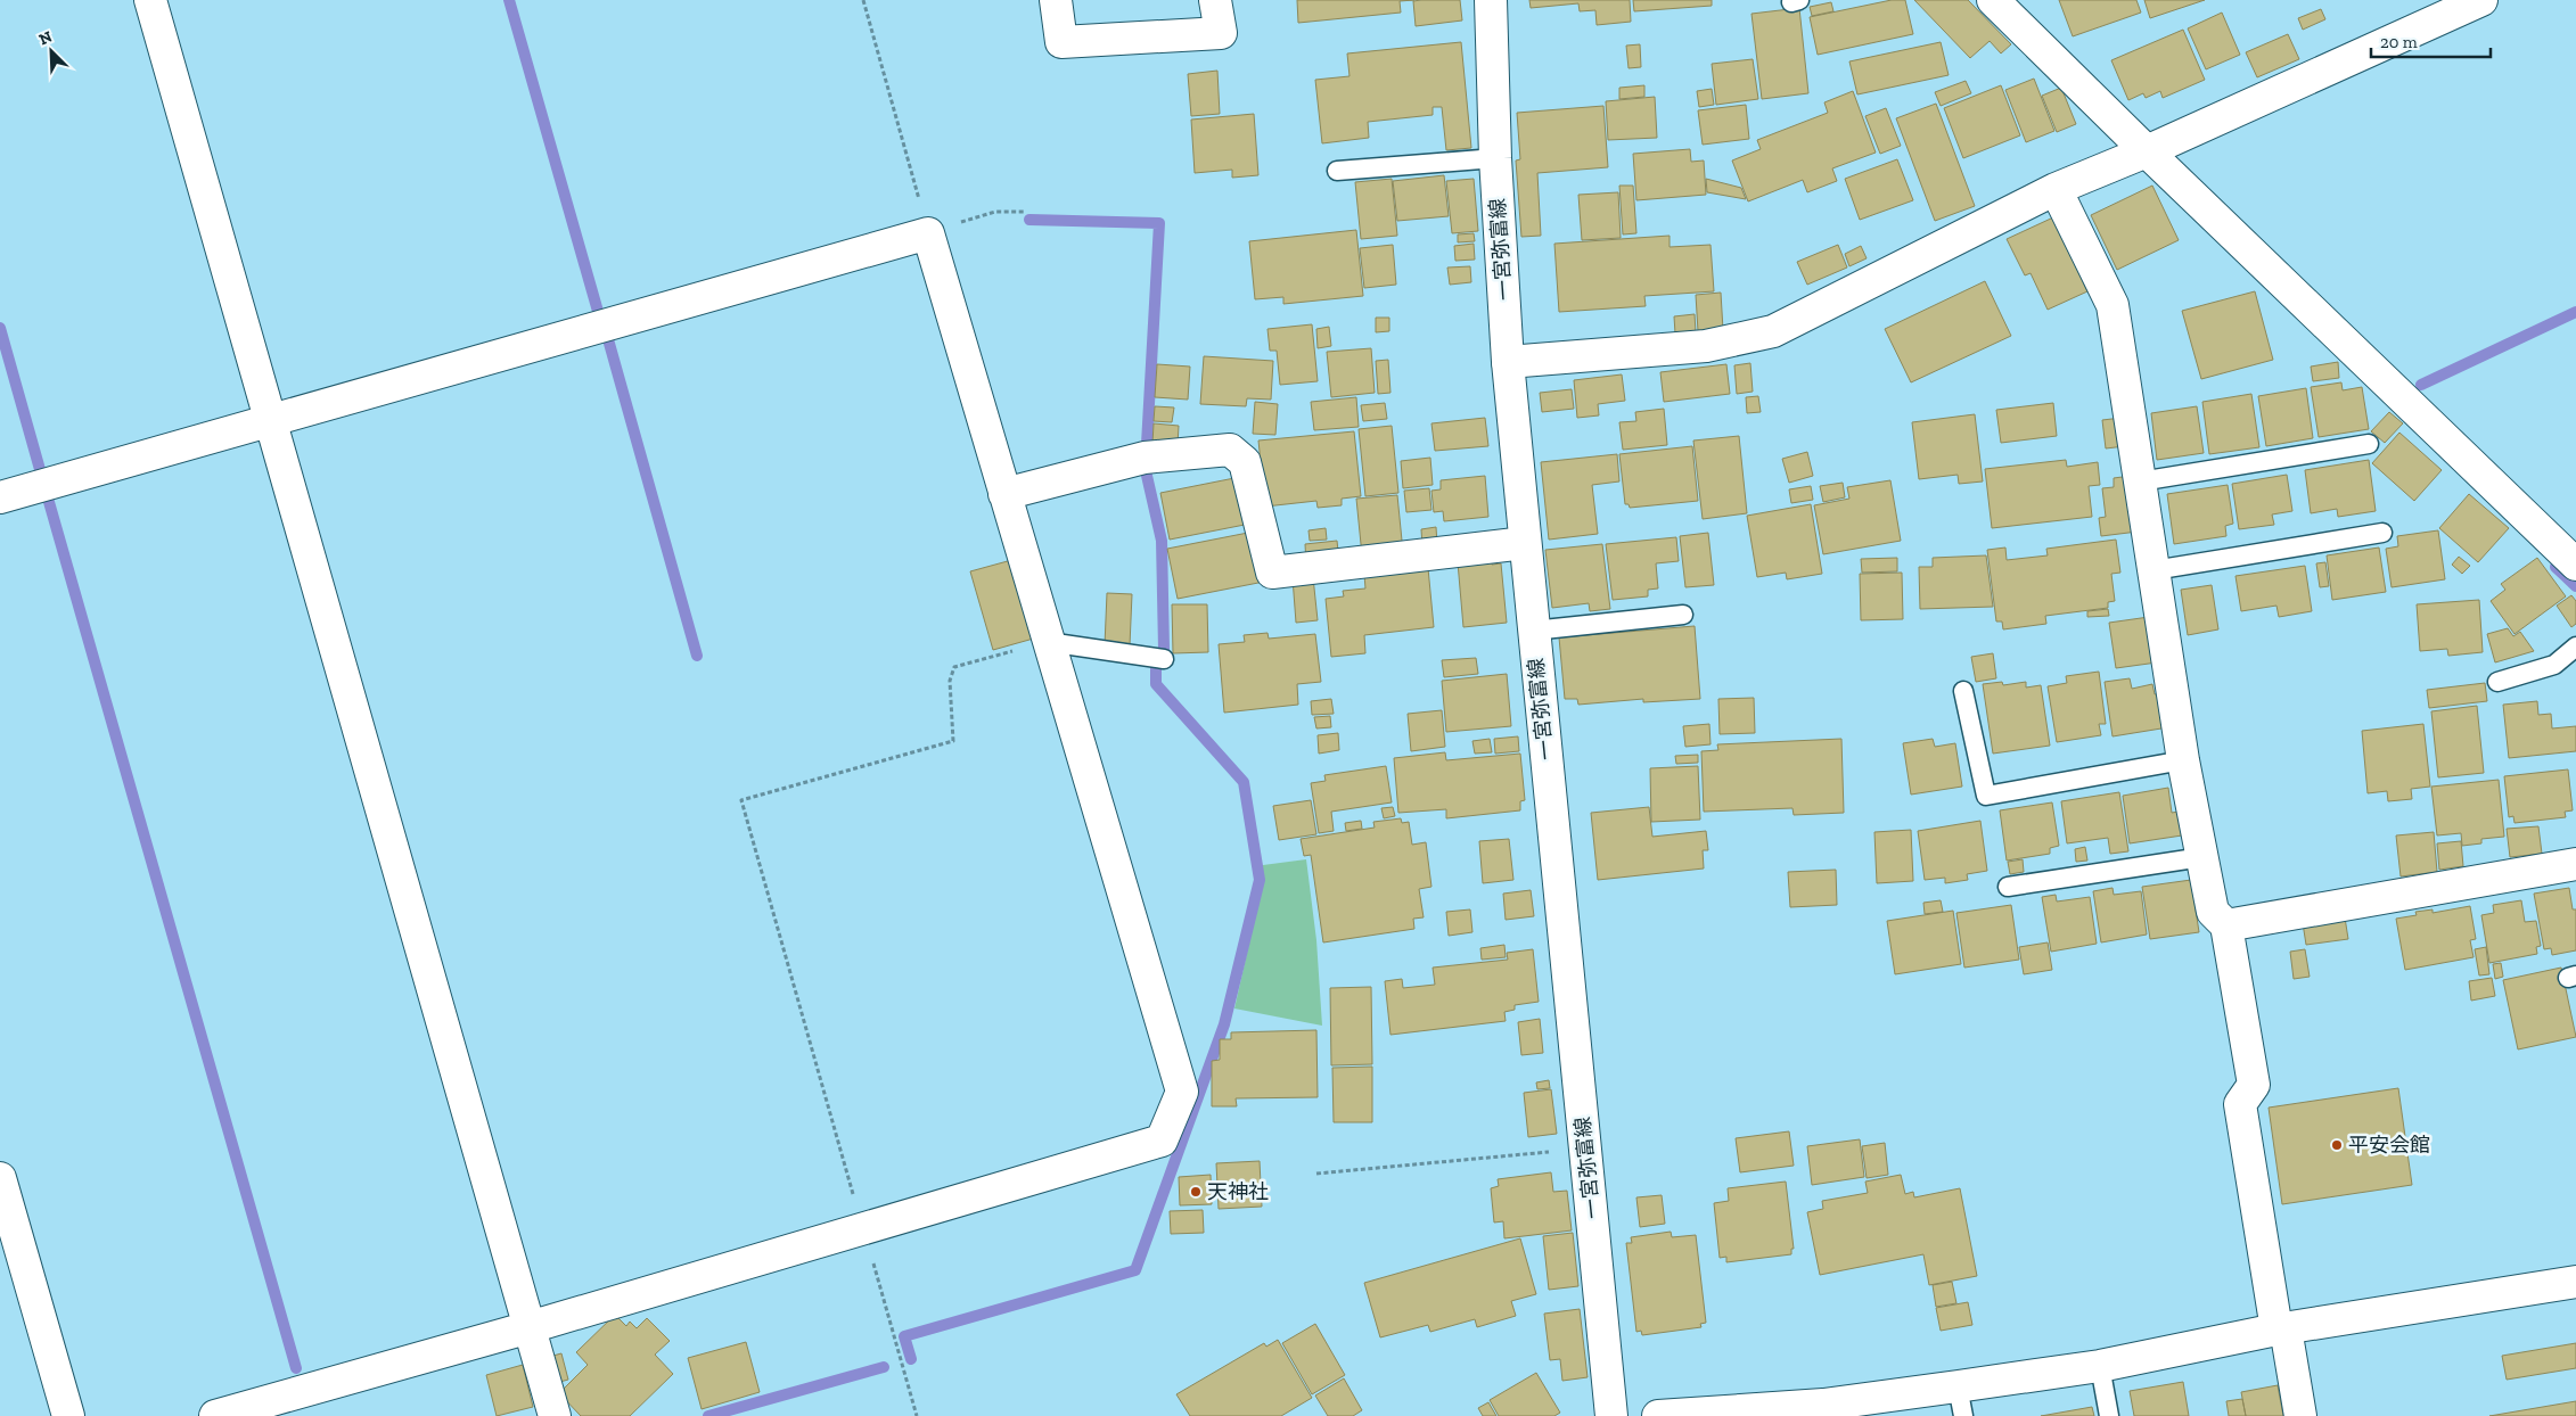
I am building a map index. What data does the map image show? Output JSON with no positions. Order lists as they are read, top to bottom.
{
  "streets": {
    "street": ["一宮弥富線"]
  },
  "places": ["平安会館", "天神社"],
  "scale_bar": "20 m",
  "north": "top left"
}
